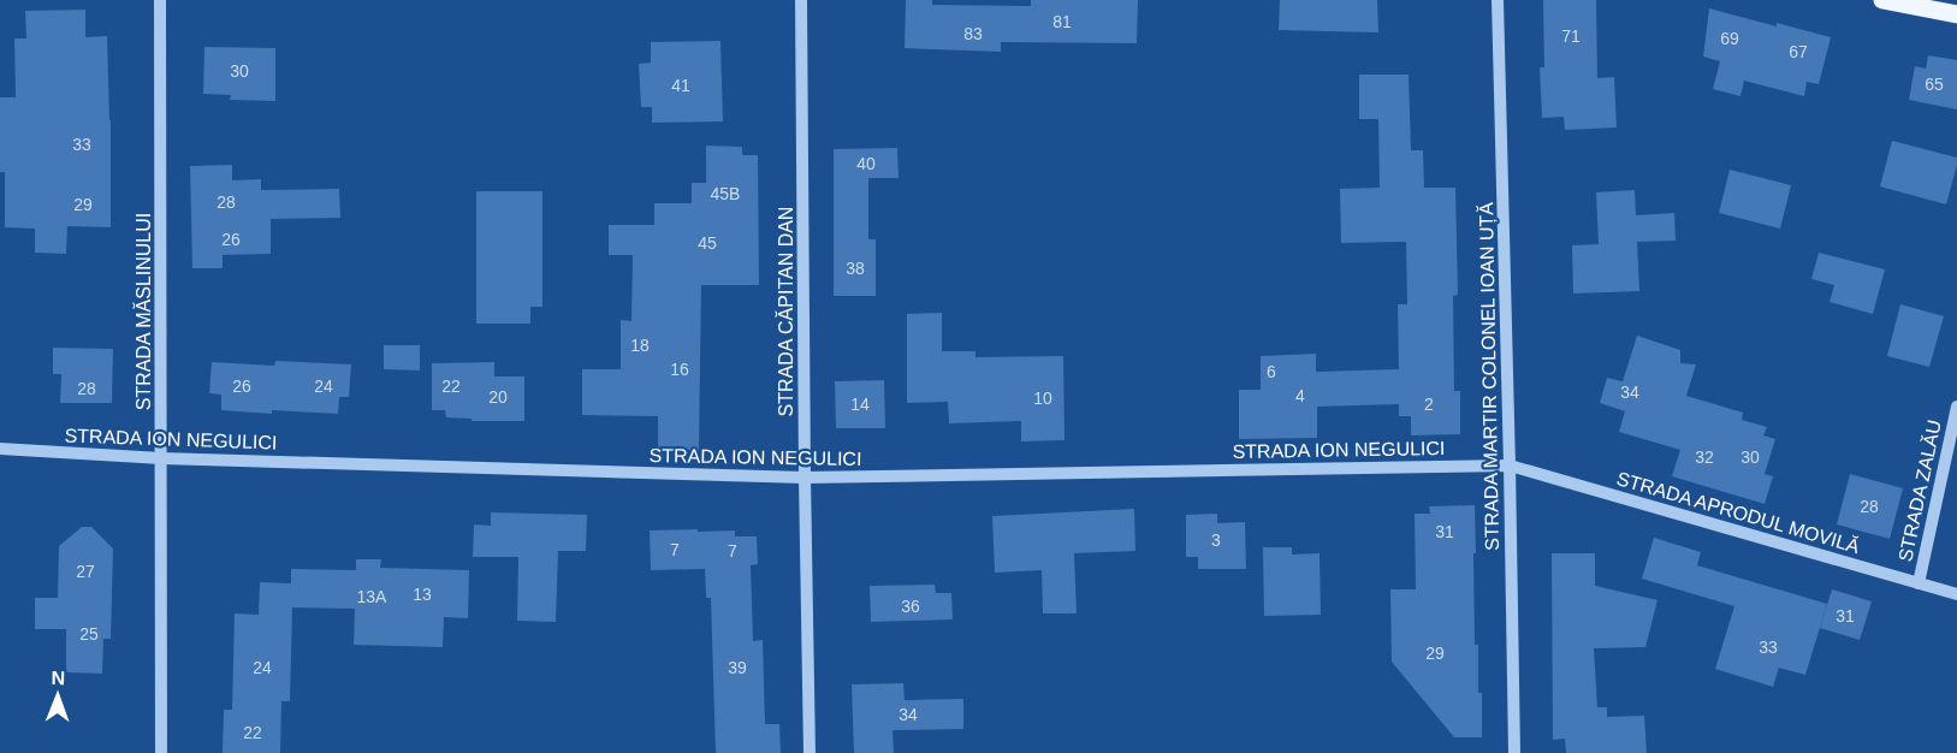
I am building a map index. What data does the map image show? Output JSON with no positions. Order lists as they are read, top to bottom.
{
  "streets": {
    "street": [
      "STRADA MĂSLINULUI",
      "STRADA CĂPITAN DAN",
      "STRADA MARTIR COLONEL IOAN UȚĂ",
      "STRADA ION NEGULICI",
      "STRADA ZALĂU",
      "STRADA APRODUL MOVILĂ"
    ]
  },
  "crossings": [
    ["STRADA MĂSLINULUI", "STRADA ION NEGULICI"],
    ["STRADA CĂPITAN DAN", "STRADA ION NEGULICI"],
    ["STRADA MARTIR COLONEL IOAN UȚĂ", "STRADA ION NEGULICI"],
    ["STRADA MARTIR COLONEL IOAN UȚĂ", "STRADA APRODUL MOVILĂ"],
    ["STRADA ION NEGULICI", "STRADA APRODUL MOVILĂ"],
    ["STRADA ZALĂU", "STRADA APRODUL MOVILĂ"]
  ],
  "house_numbers": [
    "81",
    "83",
    "71",
    "69",
    "67",
    "30",
    "65",
    "41",
    "33",
    "40",
    "45B",
    "28",
    "29",
    "26",
    "45",
    "38",
    "18",
    "16",
    "6",
    "26",
    "24",
    "22",
    "28",
    "34",
    "4",
    "20",
    "10",
    "14",
    "2",
    "32",
    "30",
    "28",
    "31",
    "3",
    "7",
    "7",
    "27",
    "13",
    "13A",
    "36",
    "31",
    "25",
    "33",
    "29",
    "24",
    "39",
    "34",
    "22"
  ],
  "north": "top"
}
